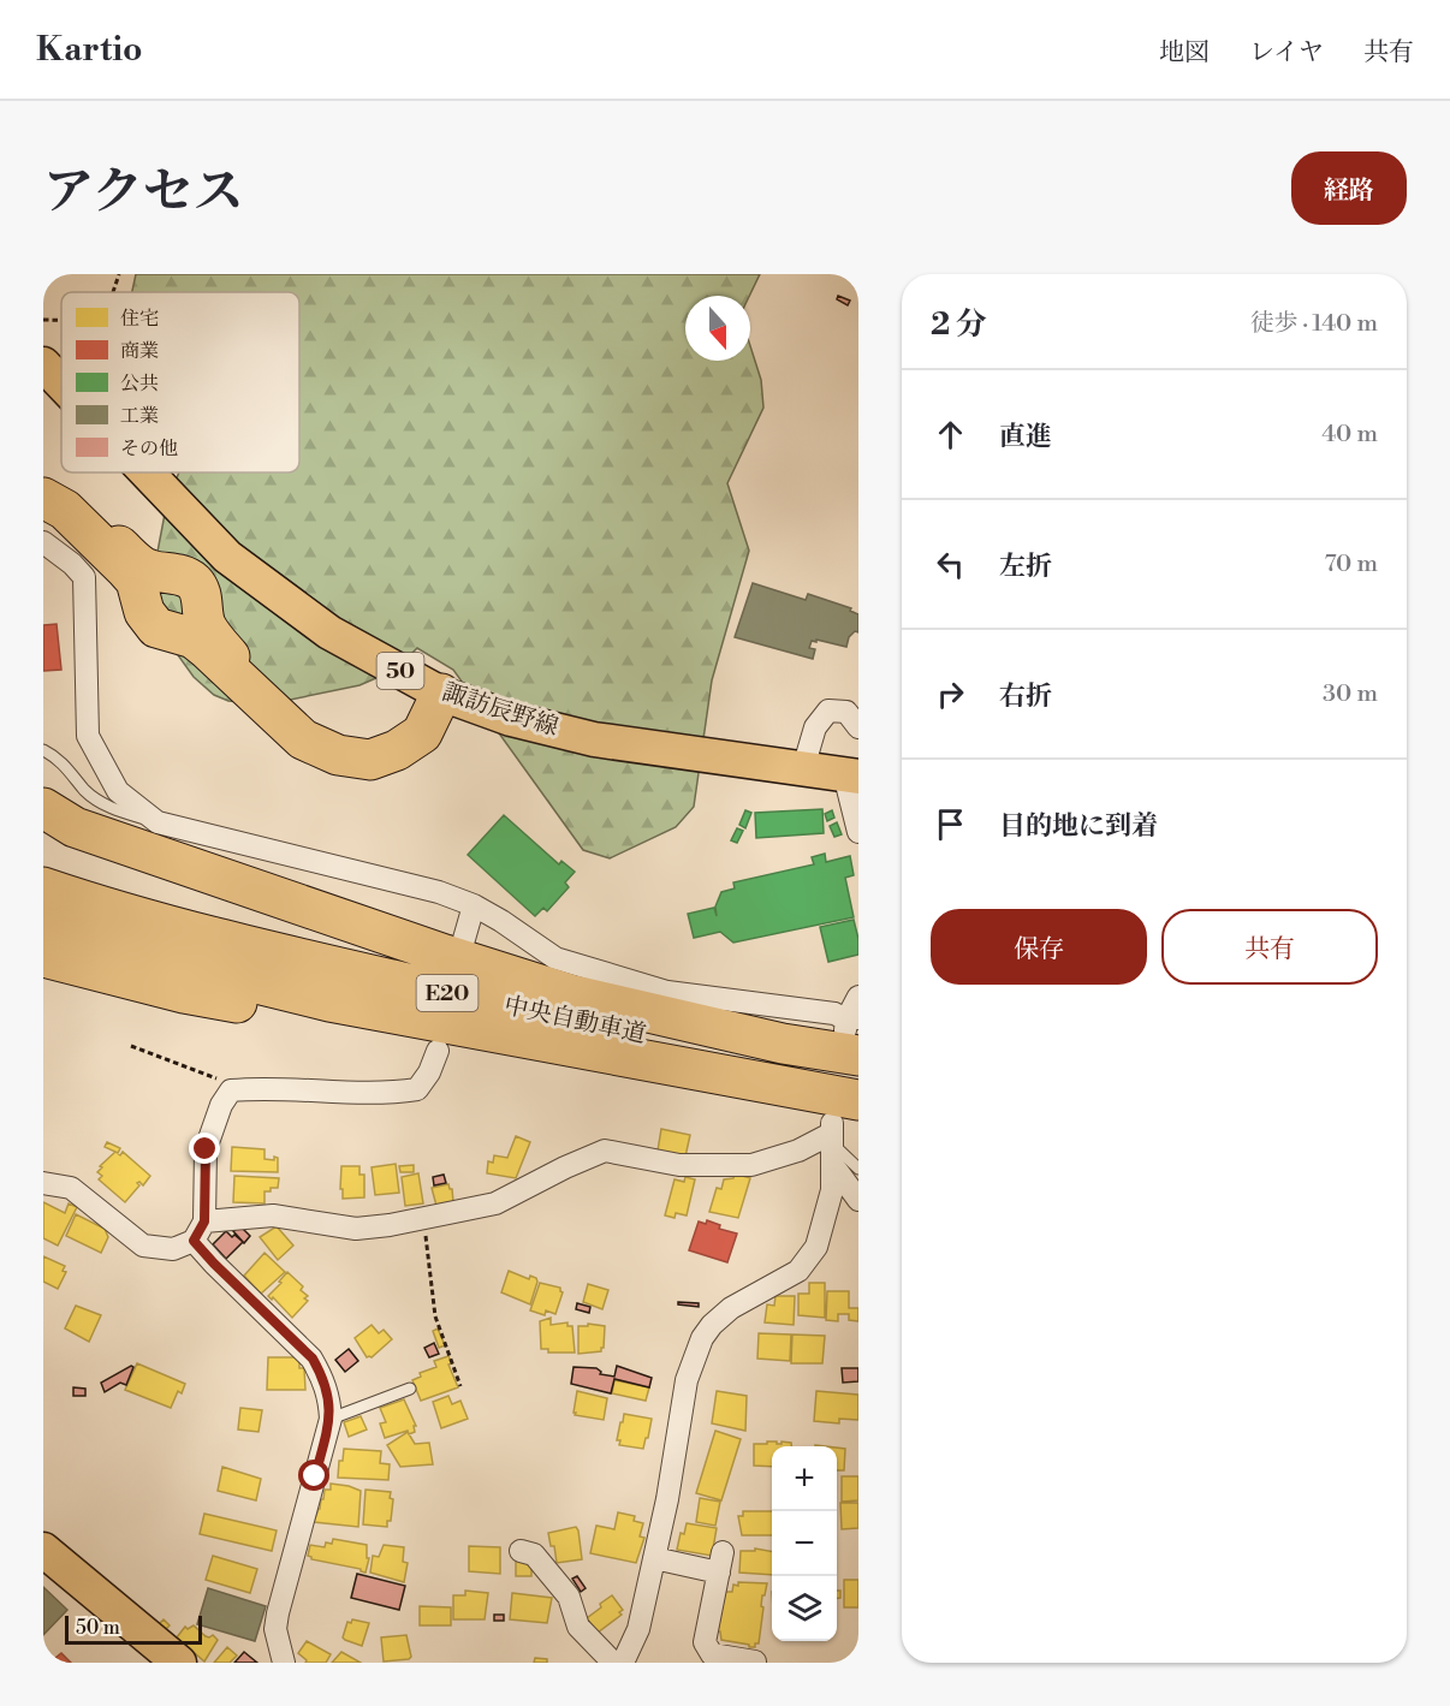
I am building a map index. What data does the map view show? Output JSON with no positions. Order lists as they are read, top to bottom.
{
  "streets": {
    "highway": ["E20", "中央自動車道"],
    "main road": ["50", "諏訪辰野線"]
  },
  "legend": [
    "住宅",
    "商業",
    "公共",
    "工業",
    "その他"
  ],
  "scale_bar": "50 m",
  "north": "bottom",
  "page": {
    "header": "Kartio",
    "nav": ["地図", "レイヤ", "共有"],
    "title": "アクセス",
    "buttons": [
      "経路",
      ["保存", "共有"]
    ],
    "heading": ["2 分", "徒歩 · 140 m"],
    "list": [
      ["直進", "40 m"],
      ["左折", "70 m"],
      ["右折", "30 m"],
      "目的地に到着"
    ],
    "map_buttons": ["+", "−"],
    "scale": "50 m"
  }
}
